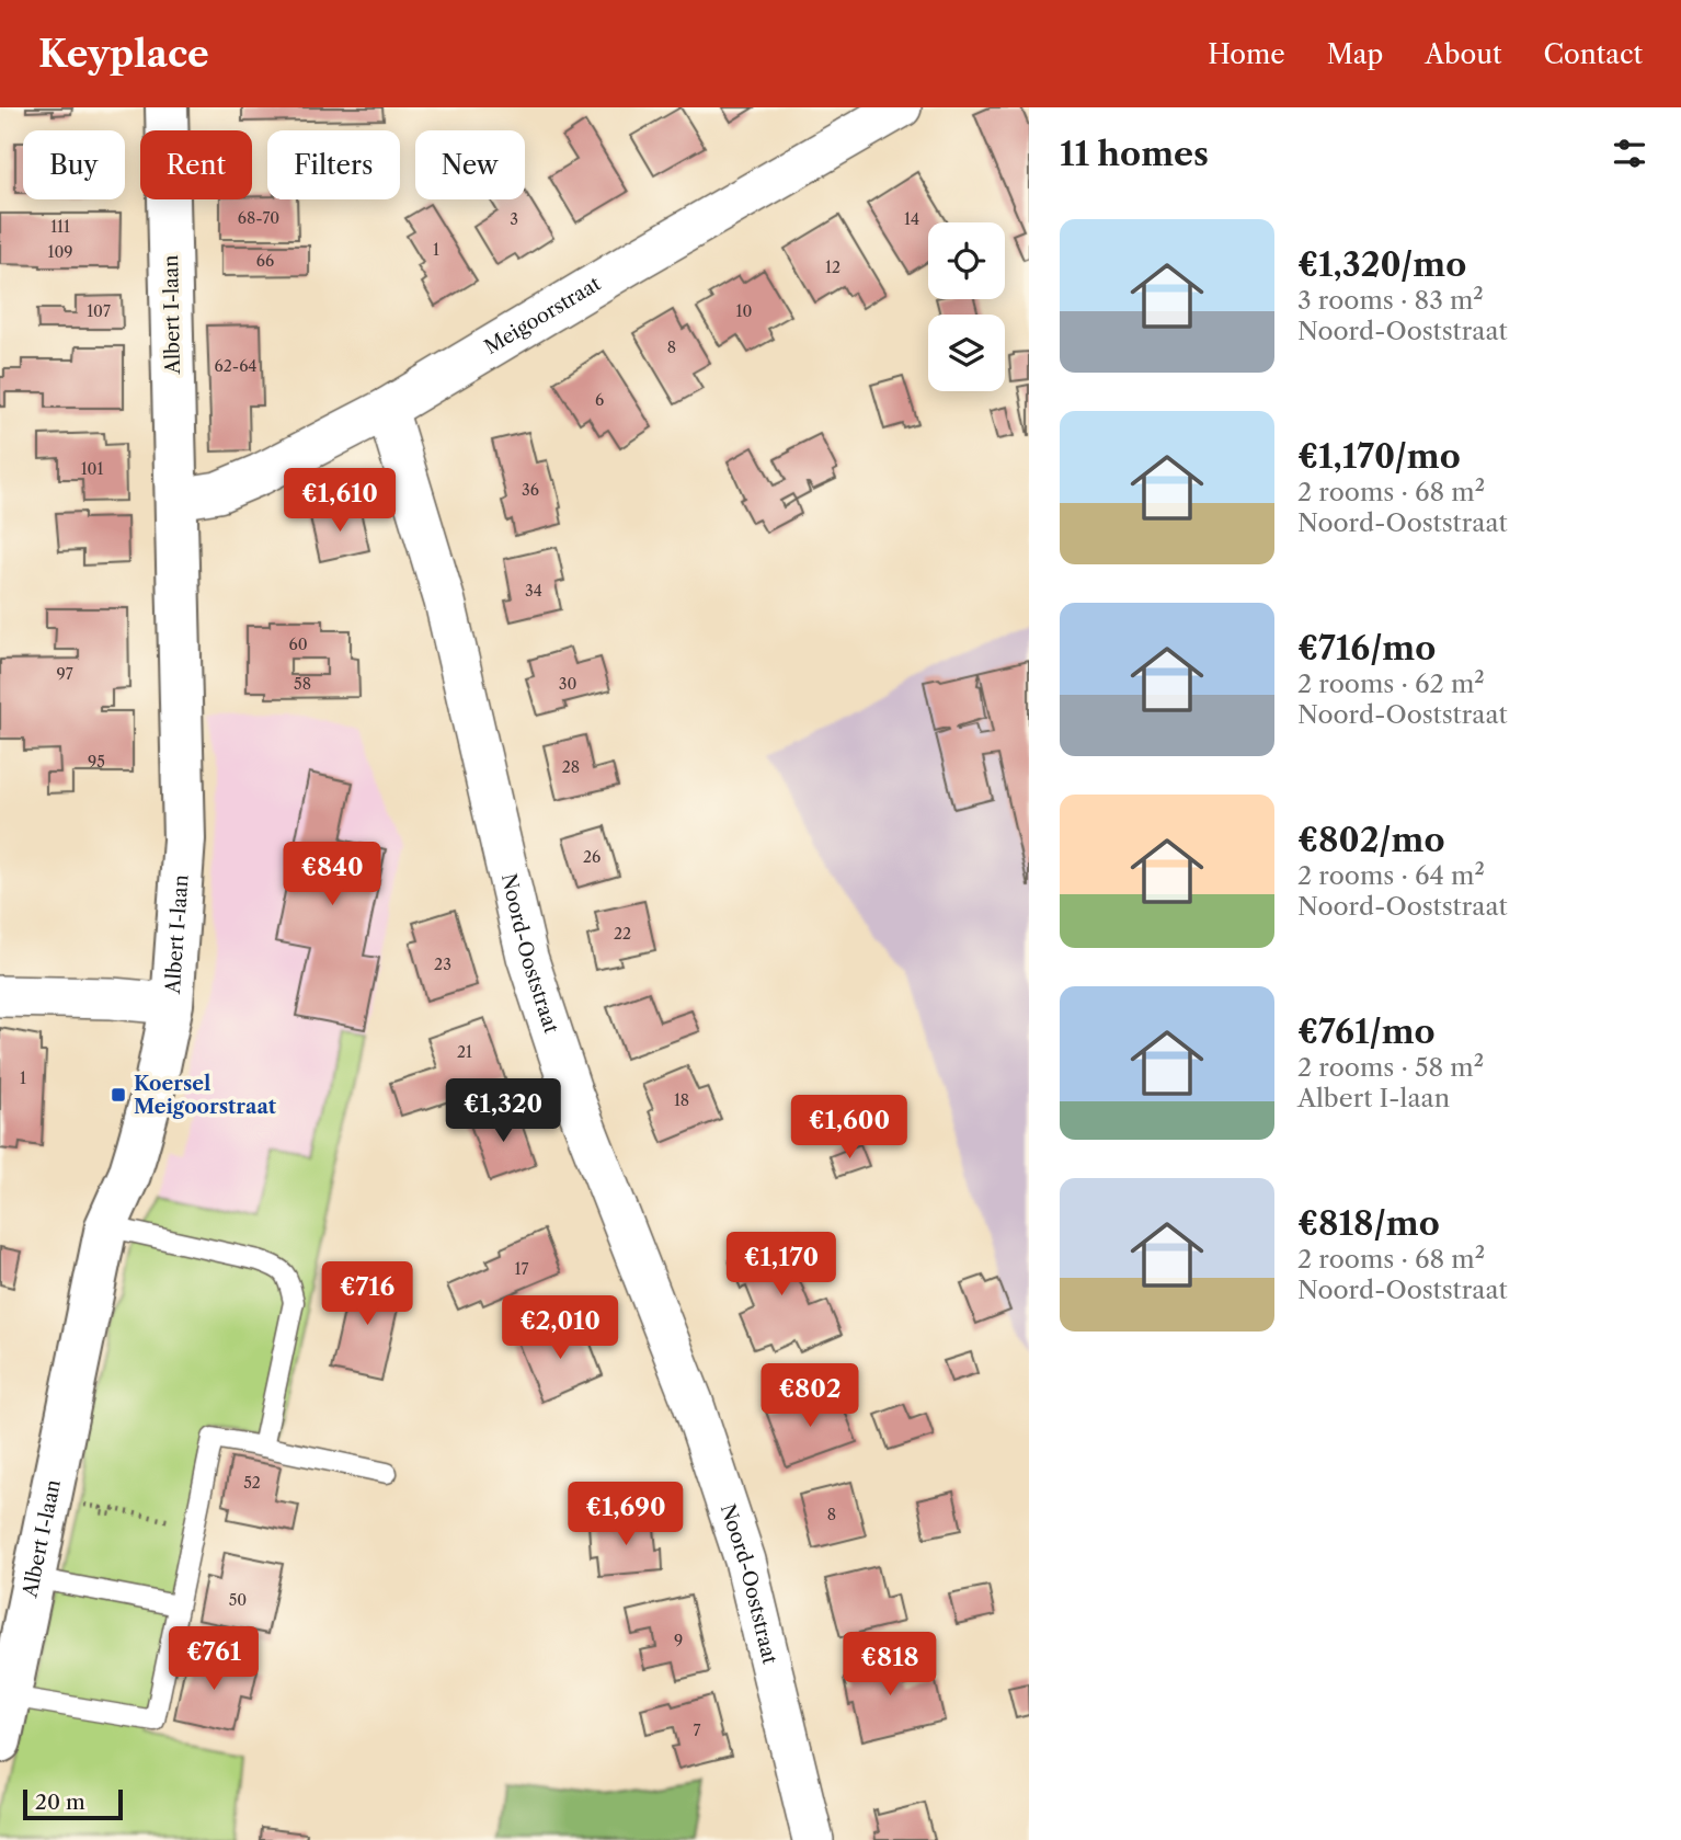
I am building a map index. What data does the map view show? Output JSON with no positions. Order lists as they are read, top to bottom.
{
  "streets": {
    "street": ["Albert I-laan", "Meigoorstraat", "Noord-Ooststraat"]
  },
  "crossings": [
    ["Albert I-laan", "Meigoorstraat"],
    ["Meigoorstraat", "Noord-Ooststraat"]
  ],
  "places": {
    "transit": ["Koersel Meigoorstraat"]
  },
  "house_numbers": [
    "68-70",
    "3",
    "14",
    "111",
    "1",
    "109",
    "66",
    "12",
    "107",
    "10",
    "8",
    "62-64",
    "6",
    "101",
    "36",
    "34",
    "60",
    "97",
    "58",
    "30",
    "95",
    "28",
    "26",
    "22",
    "23",
    "21",
    "1",
    "18",
    "17",
    "52",
    "8",
    "50",
    "9",
    "7"
  ],
  "scale_bar": "20 m",
  "page": {
    "header": "Keyplace",
    "nav": [
      "Home",
      "Map",
      "About",
      "Contact"
    ],
    "heading": "11 homes",
    "chip": [
      "Buy",
      "Rent",
      "Filters",
      "New"
    ],
    "list": [
      {
        "name": "€1,320/mo",
        "note": "3 rooms · 83 m² · Noord-Ooststraat"
      },
      {
        "name": "€1,170/mo",
        "note": "2 rooms · 68 m² · Noord-Ooststraat"
      },
      {
        "name": "€716/mo",
        "note": "2 rooms · 62 m² · Noord-Ooststraat"
      },
      {
        "name": "€802/mo",
        "note": "2 rooms · 64 m² · Noord-Ooststraat"
      },
      {
        "name": "€761/mo",
        "note": "2 rooms · 58 m² · Albert I-laan"
      },
      {
        "name": "€818/mo",
        "note": "2 rooms · 68 m² · Noord-Ooststraat"
      }
    ],
    "price": [
      "€1,610",
      "€840",
      "€1,320",
      "€1,600",
      "€1,170",
      "€716",
      "€2,010",
      "€802",
      "€1,690",
      "€761",
      "€818"
    ],
    "scale": "20 m"
  }
}
